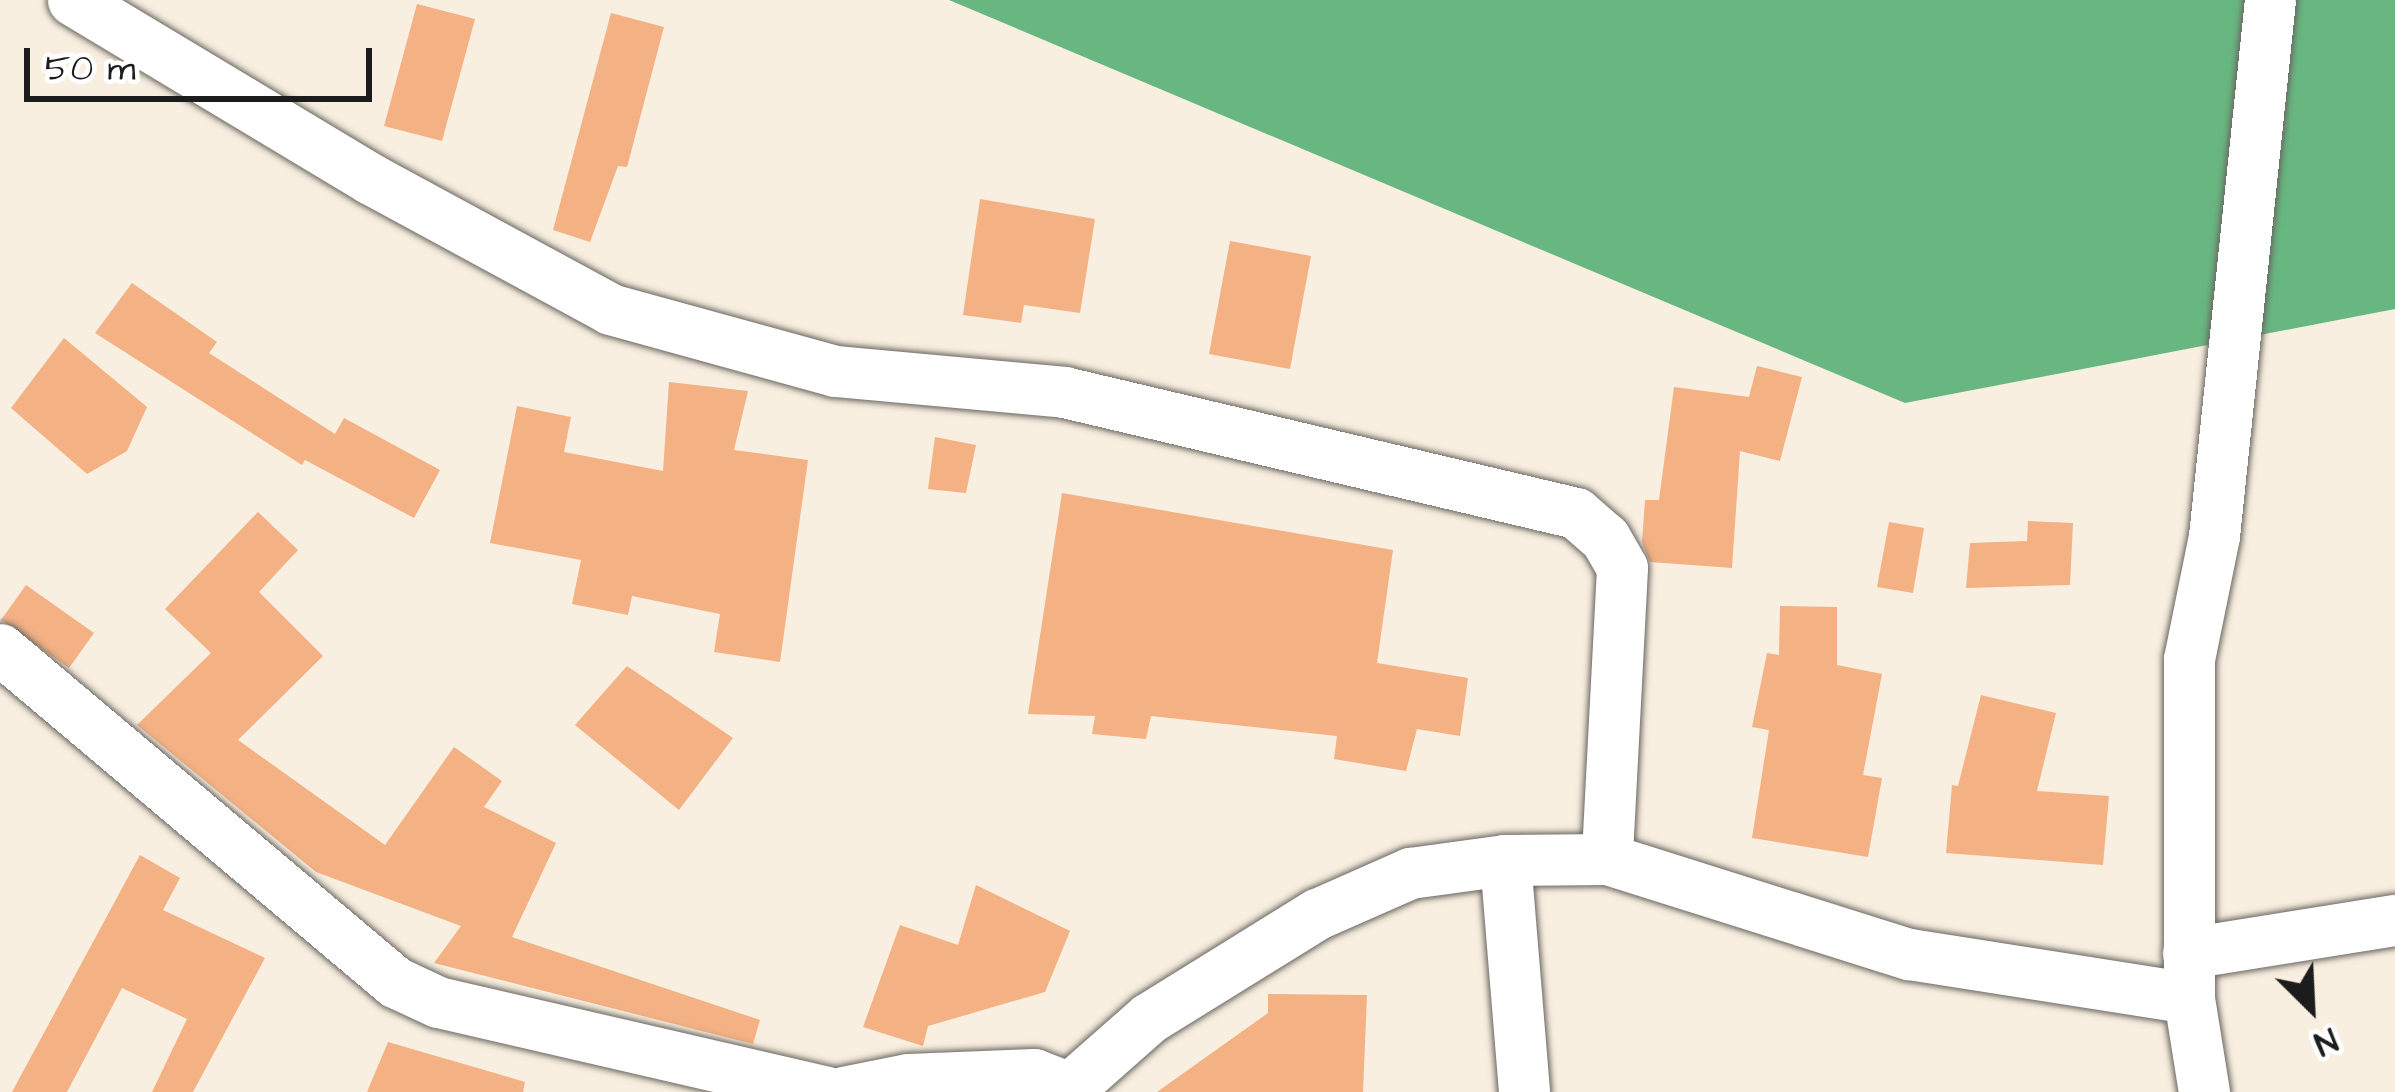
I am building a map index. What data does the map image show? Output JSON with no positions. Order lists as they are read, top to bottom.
{
  "scale_bar": "50 m",
  "north": "bottom right"
}
